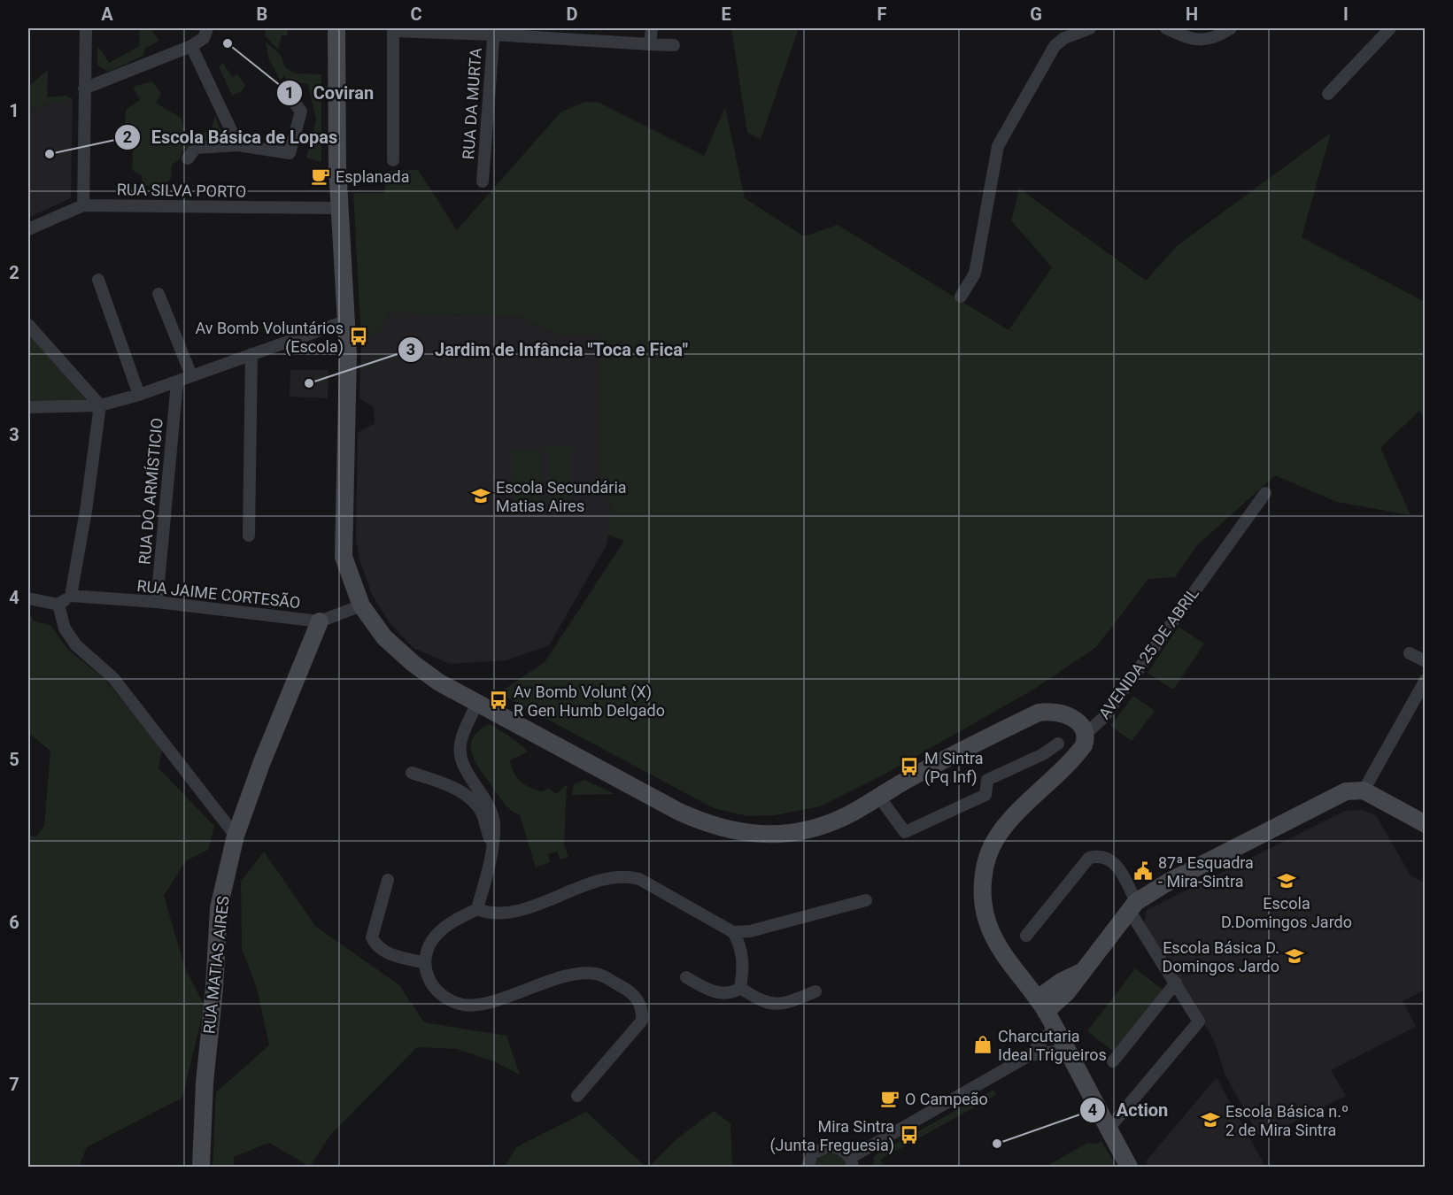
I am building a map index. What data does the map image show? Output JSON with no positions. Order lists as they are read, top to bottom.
{
  "streets": {
    "street": [
      "RUA DA MURTA",
      "RUA SILVA PORTO",
      "RUA DO ARMÍSTICIO",
      "RUA JAIME CORTESÃO",
      "AVENIDA 25 DE ABRIL",
      "RUA MATIAS AIRES"
    ]
  },
  "crossings": [
    ["RUA DO ARMÍSTICIO", "RUA JAIME CORTESÃO"],
    ["RUA JAIME CORTESÃO", "RUA MATIAS AIRES"]
  ],
  "places": {
    "other": [
      "Coviran",
      "Escola Básica de Lopas",
      "Jardim de Infância \"Toca e Fica\"",
      "Action"
    ],
    "cafe": ["Esplanada", "O Campeão"],
    "bus stop": [
      "Av Bomb Voluntários (Escola)",
      "Av Bomb Volunt (X) R Gen Humb Delgado",
      "M Sintra (Pq Inf)",
      "Mira Sintra (Junta Freguesia)"
    ],
    "school or university": [
      "Escola Secundária Matias Aires",
      "Escola D.Domingos Jardo",
      "Escola Básica D. Domingos Jardo",
      "Escola Básica n.º 2 de Mira Sintra"
    ],
    "public building": ["87ª Esquadra - Mira-Sintra"],
    "shop": ["Charcutaria Ideal Trigueiros"]
  },
  "grid": {
    "columns": [
      "A",
      "B",
      "C",
      "D",
      "E",
      "F",
      "G",
      "H",
      "I"
    ],
    "rows": [
      "1",
      "2",
      "3",
      "4",
      "5",
      "6",
      "7"
    ]
  }
}
